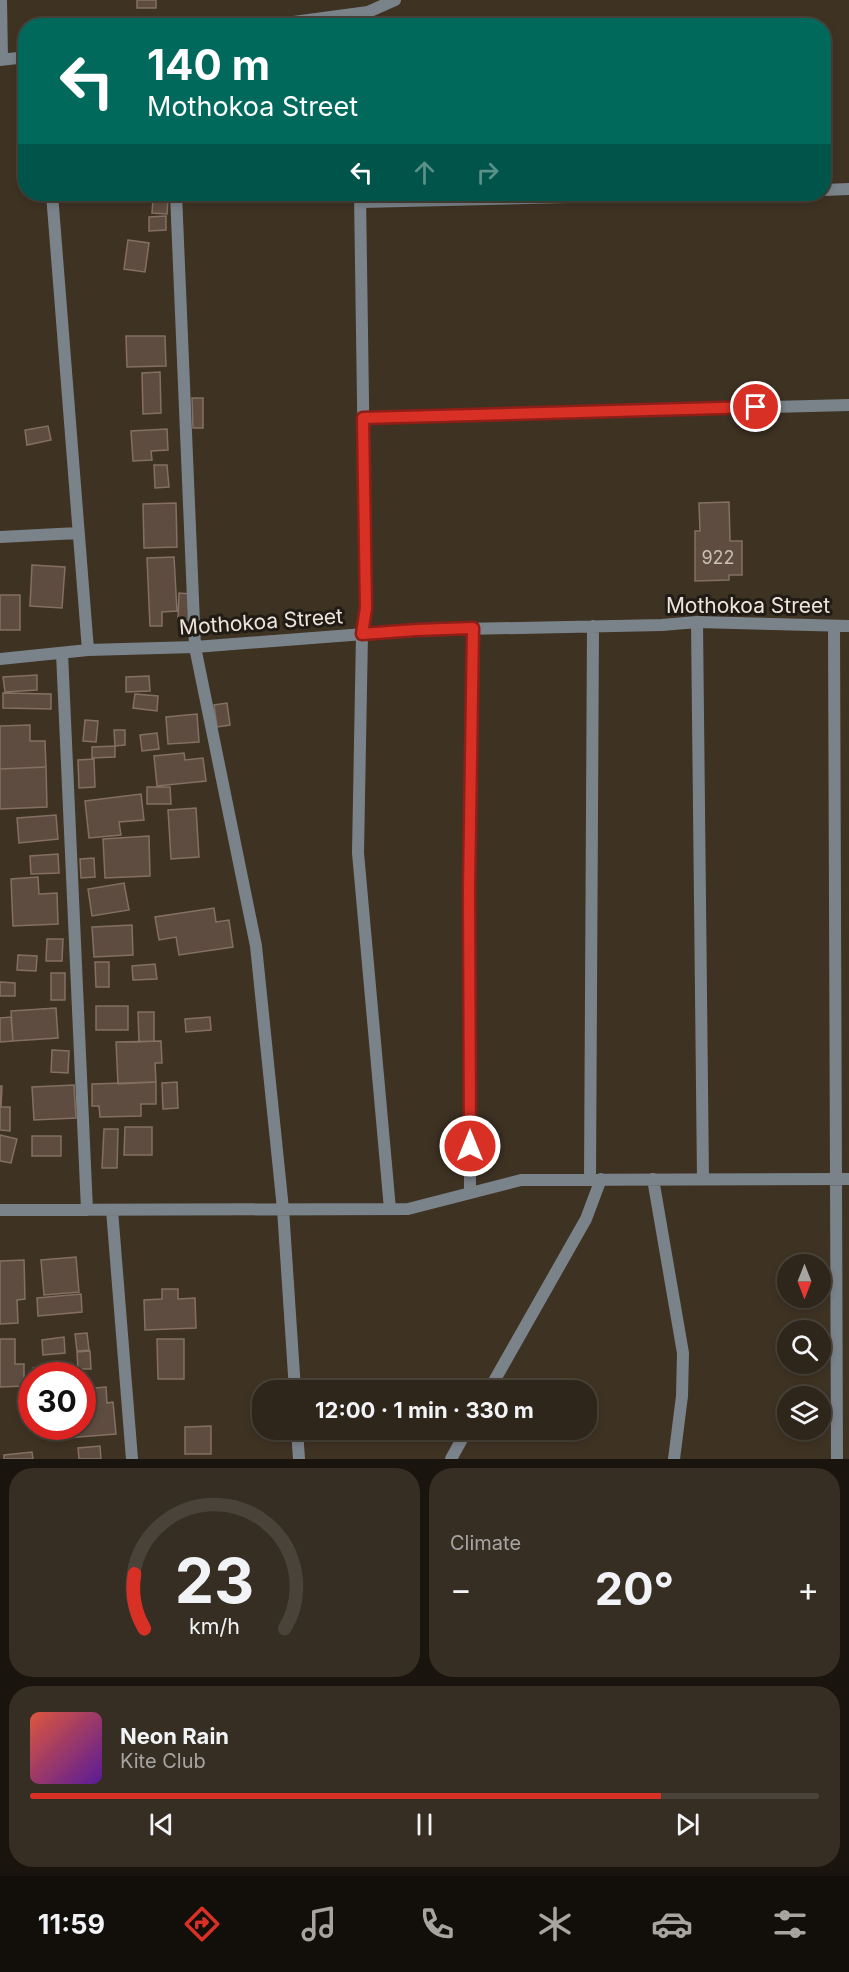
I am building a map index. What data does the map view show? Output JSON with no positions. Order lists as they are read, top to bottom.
{
  "streets": {
    "street": ["Mothokoa Street"]
  },
  "house_numbers": ["922"],
  "north": "bottom",
  "page": {
    "turn": ["140 m", "Mothokoa Street"],
    "limit": "30",
    "trip": "12:00 · 1 min · 330 m",
    "tile": "Climate",
    "heat": ["−", "20°", "+"],
    "song": ["Neon Rain", "Kite Club"],
    "tabs": "11:59",
    "gauge": ["23", "km/h"]
  }
}
